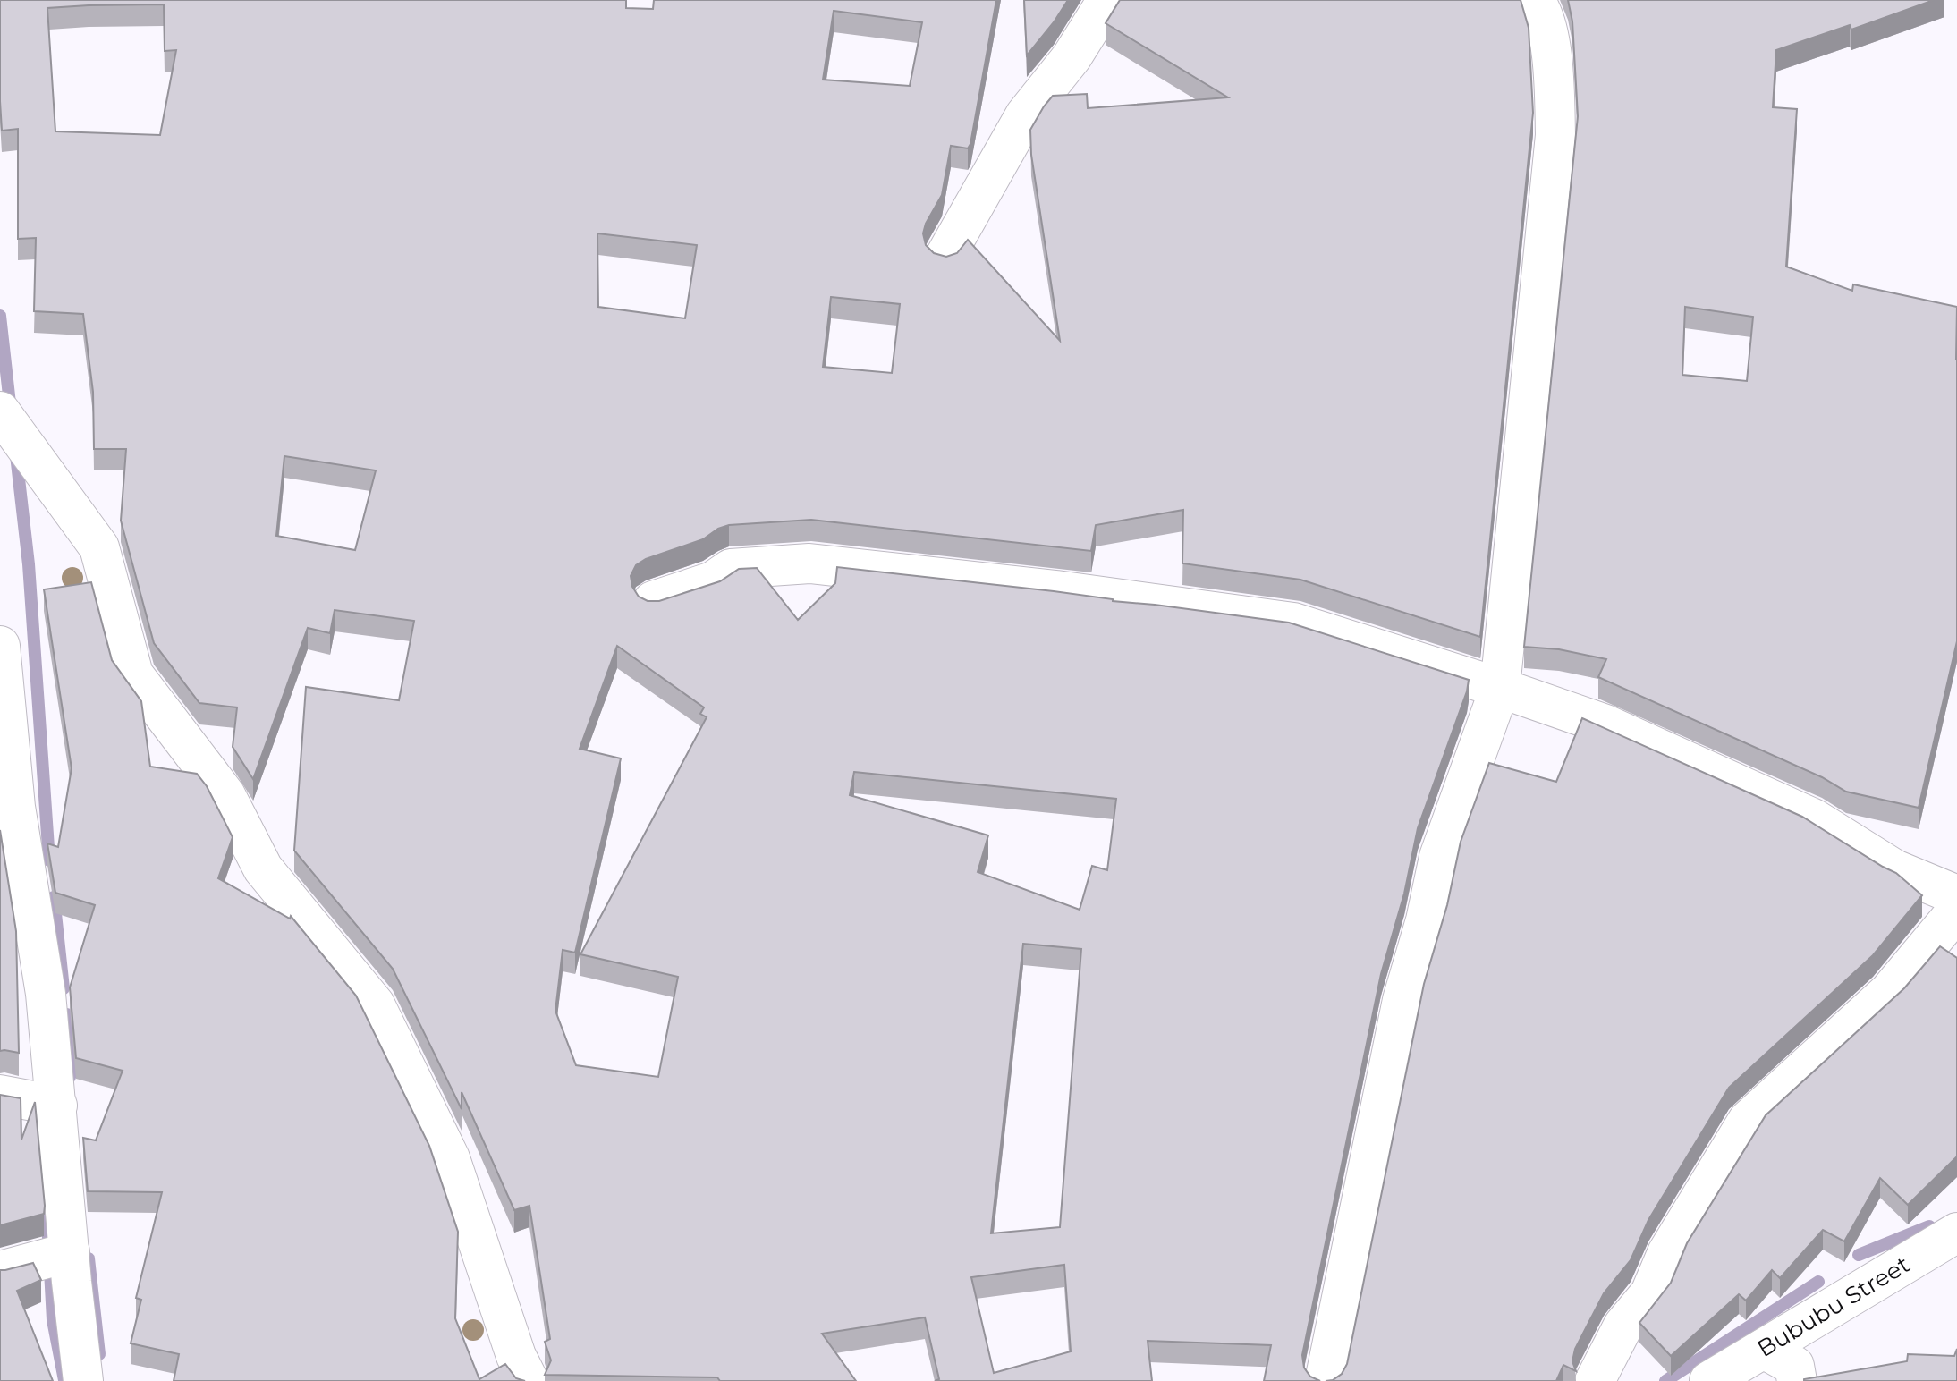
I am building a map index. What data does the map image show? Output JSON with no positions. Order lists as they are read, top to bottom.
{
  "streets": {
    "street": ["Bububu Street"]
  }
}
